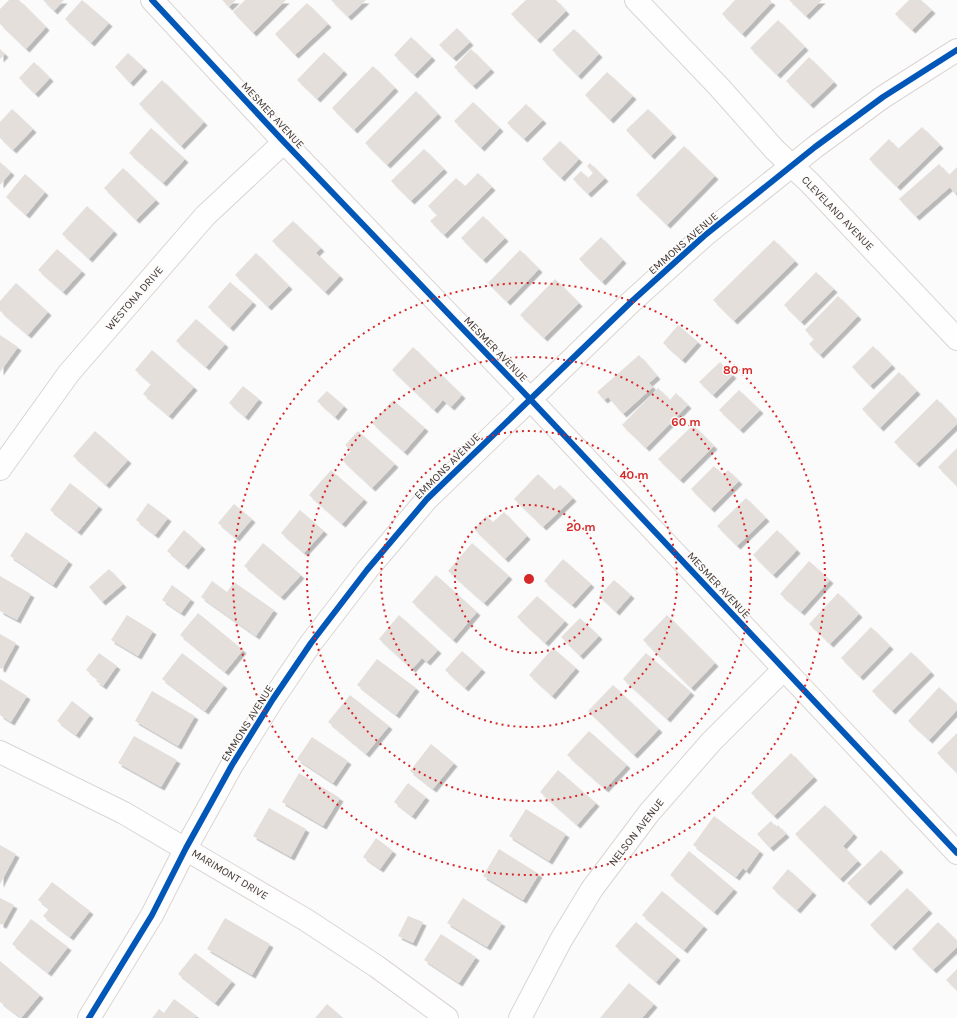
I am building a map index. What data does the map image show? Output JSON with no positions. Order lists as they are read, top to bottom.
{
  "streets": {
    "street": [
      "MESMER AVENUE",
      "CLEVELAND AVENUE",
      "EMMONS AVENUE",
      "WESTONA DRIVE",
      "NELSON AVENUE",
      "MARIMONT DRIVE"
    ]
  },
  "crossings": [
    ["MESMER AVENUE", "EMMONS AVENUE"],
    ["MESMER AVENUE", "WESTONA DRIVE"],
    ["MESMER AVENUE", "NELSON AVENUE"],
    ["CLEVELAND AVENUE", "EMMONS AVENUE"],
    ["EMMONS AVENUE", "MARIMONT DRIVE"]
  ],
  "rings": [
    "80 m",
    "60 m",
    "40 m",
    "20 m"
  ]
}
